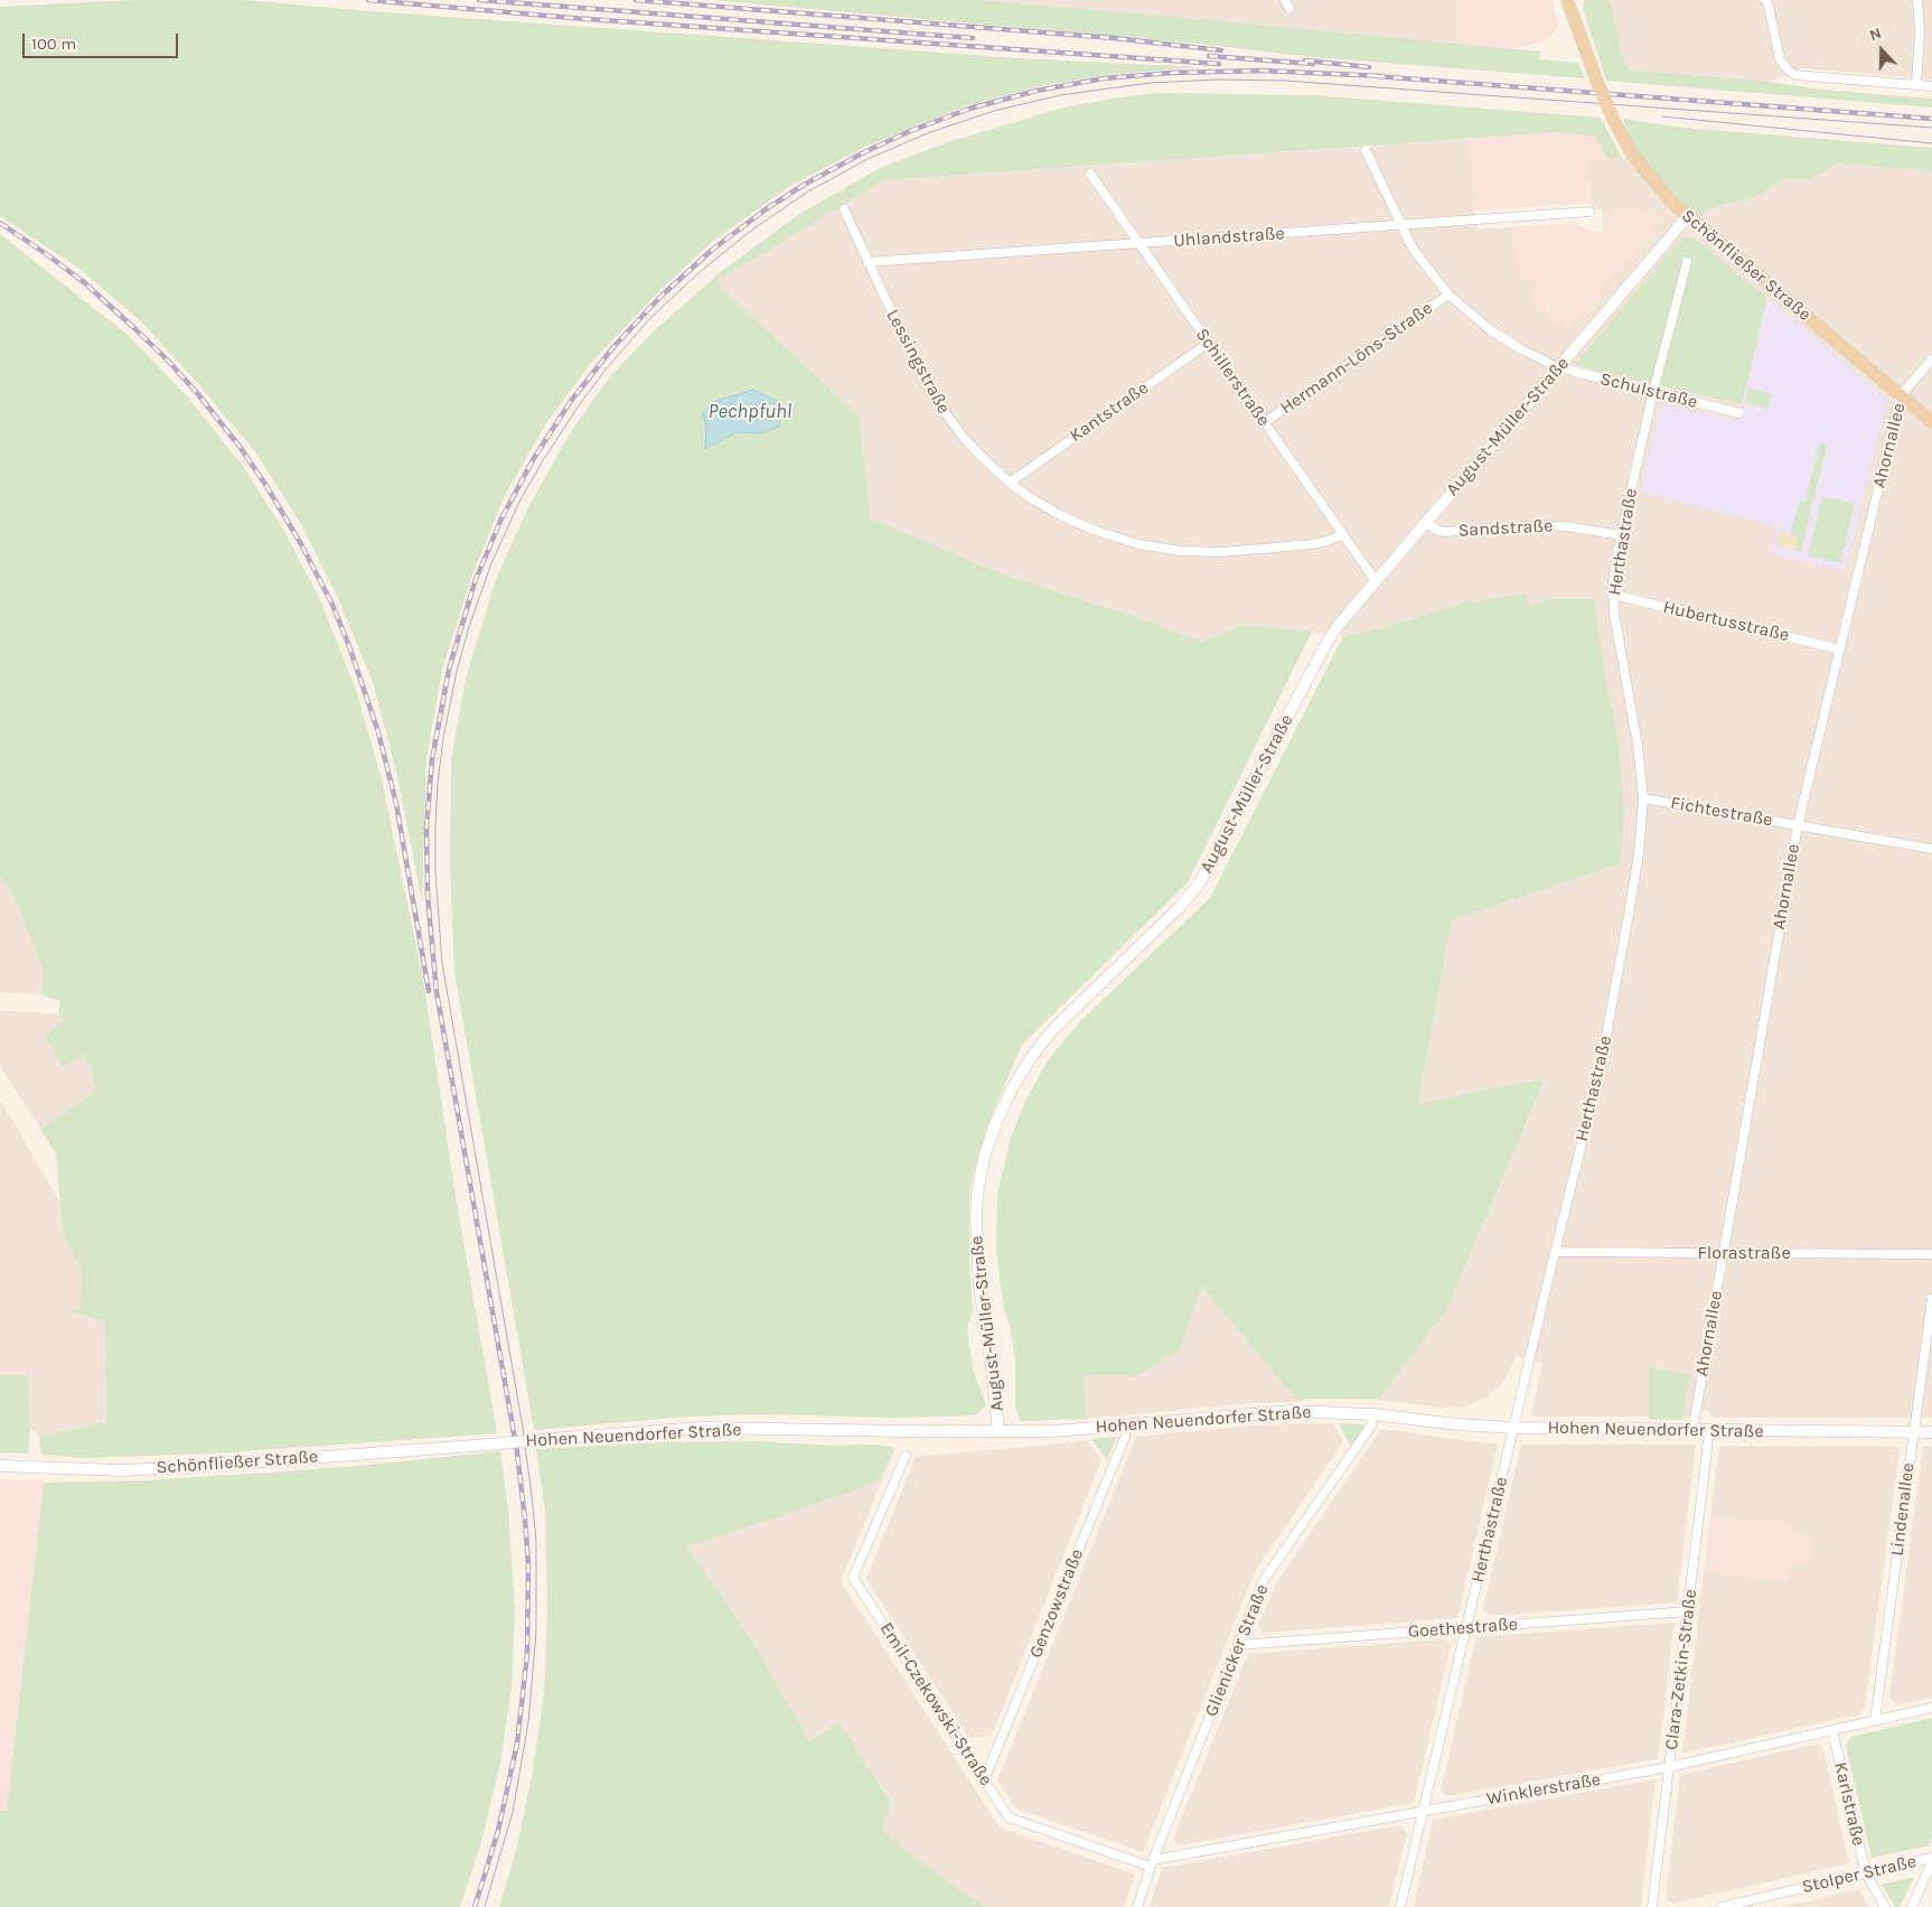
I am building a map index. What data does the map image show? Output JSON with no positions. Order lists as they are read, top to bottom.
{
  "streets": {
    "main road": ["Schönfließer Straße", "August-Müller-Straße", "Hohen Neuendorfer Straße"],
    "street": [
      "Uhlandstraße",
      "Hermann-Löns-Straße",
      "Lessingstraße",
      "Schillerstraße",
      "Schulstraße",
      "Kantstraße",
      "Ahornallee",
      "Sandstraße",
      "Herthastraße",
      "Hubertusstraße",
      "Fichtestraße",
      "Florastraße",
      "Lindenallee",
      "Genzowstraße",
      "Goethestraße",
      "Glienicker Straße",
      "Clara-Zetkin-Straße",
      "Emil-Czekowski-Straße",
      "Winklerstraße",
      "Karlstraße",
      "Stolper Straße"
    ]
  },
  "crossings": [
    ["Uhlandstraße", "Lessingstraße"],
    ["Uhlandstraße", "Schillerstraße"],
    ["Uhlandstraße", "Schulstraße"],
    ["Schönfließer Straße", "August-Müller-Straße"],
    ["Schönfließer Straße", "Ahornallee"],
    ["Schönfließer Straße", "Hohen Neuendorfer Straße"],
    ["Hermann-Löns-Straße", "Schillerstraße"],
    ["Hermann-Löns-Straße", "Schulstraße"],
    ["Lessingstraße", "Schillerstraße"],
    ["Lessingstraße", "Kantstraße"],
    ["Schillerstraße", "Kantstraße"],
    ["Schillerstraße", "August-Müller-Straße"],
    ["Schulstraße", "August-Müller-Straße"],
    ["Schulstraße", "Herthastraße"],
    ["August-Müller-Straße", "Sandstraße"],
    ["August-Müller-Straße", "Hohen Neuendorfer Straße"],
    ["Ahornallee", "Hubertusstraße"],
    ["Ahornallee", "Fichtestraße"],
    ["Ahornallee", "Florastraße"],
    ["Ahornallee", "Hohen Neuendorfer Straße"],
    ["Sandstraße", "Herthastraße"],
    ["Herthastraße", "Hubertusstraße"],
    ["Herthastraße", "Fichtestraße"],
    ["Herthastraße", "Florastraße"],
    ["Herthastraße", "Hohen Neuendorfer Straße"],
    ["Herthastraße", "Goethestraße"],
    ["Herthastraße", "Winklerstraße"],
    ["Hohen Neuendorfer Straße", "Lindenallee"],
    ["Hohen Neuendorfer Straße", "Genzowstraße"],
    ["Hohen Neuendorfer Straße", "Glienicker Straße"],
    ["Hohen Neuendorfer Straße", "Clara-Zetkin-Straße"],
    ["Lindenallee", "Winklerstraße"],
    ["Genzowstraße", "Emil-Czekowski-Straße"],
    ["Goethestraße", "Glienicker Straße"],
    ["Goethestraße", "Clara-Zetkin-Straße"],
    ["Glienicker Straße", "Emil-Czekowski-Straße"],
    ["Glienicker Straße", "Winklerstraße"],
    ["Clara-Zetkin-Straße", "Winklerstraße"],
    ["Emil-Czekowski-Straße", "Winklerstraße"],
    ["Winklerstraße", "Karlstraße"],
    ["Karlstraße", "Stolper Straße"]
  ],
  "water": ["Pechpfuhl"],
  "scale_bar": "100 m",
  "north": "top"
}
